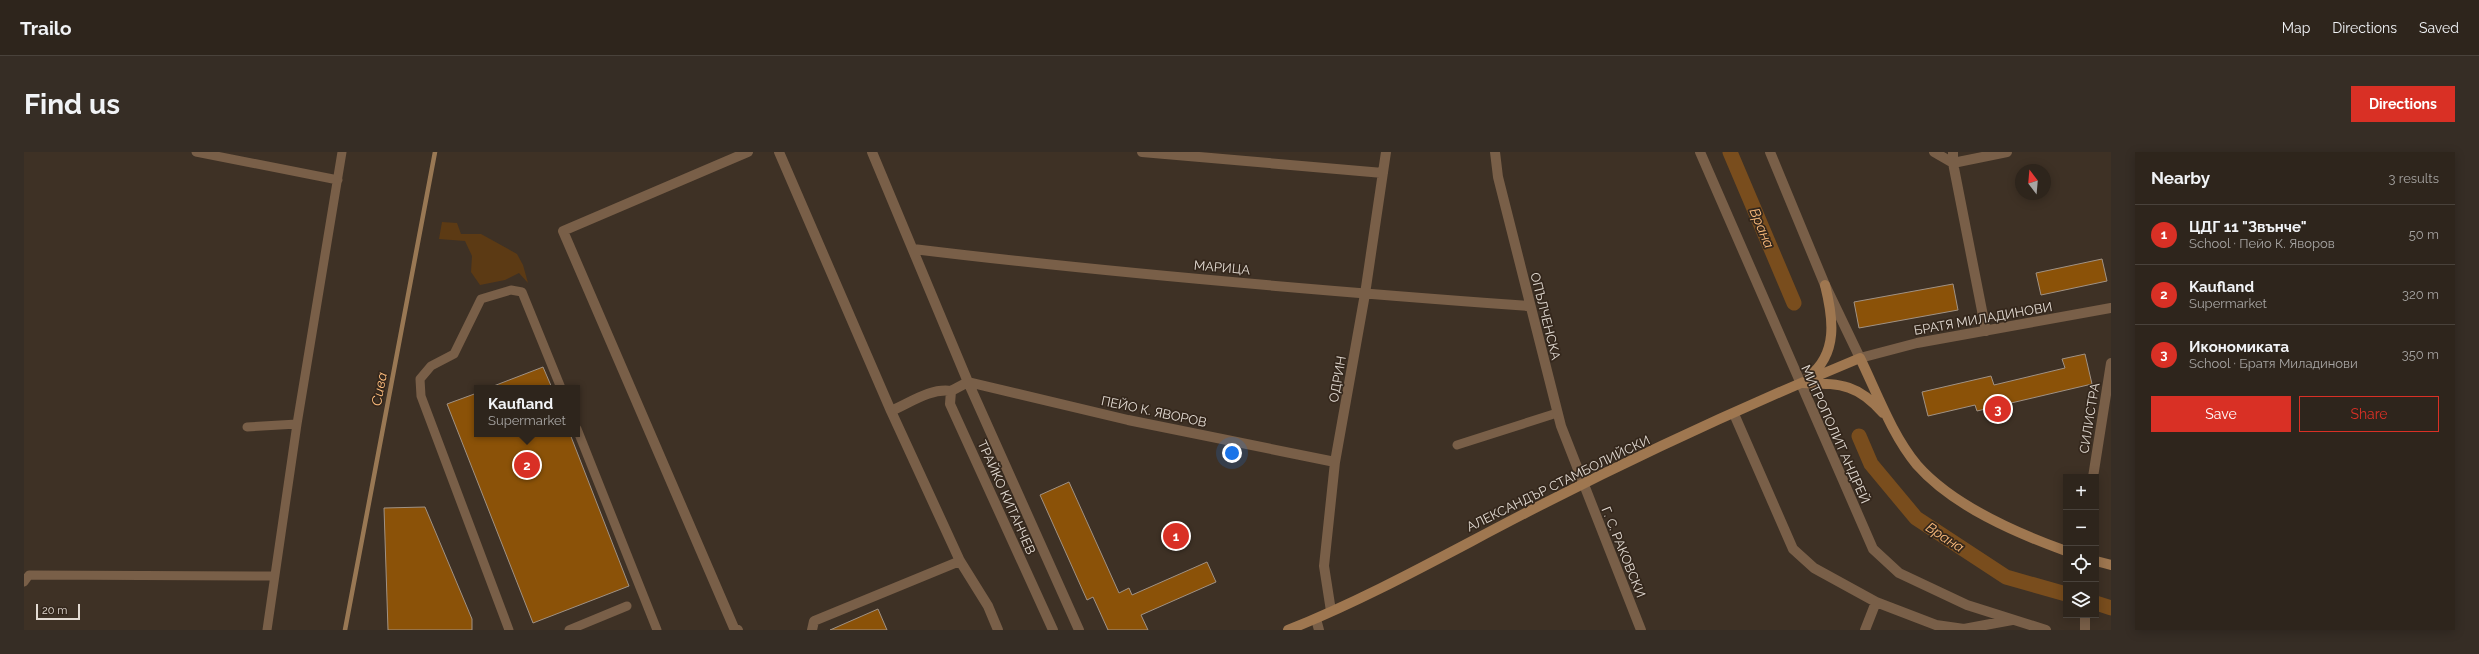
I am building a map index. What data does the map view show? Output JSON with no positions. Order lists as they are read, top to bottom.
{
  "streets": {
    "main road": ["АЛЕКСАНДЪР СТАМБОЛИЙСКИ"],
    "street": [
      "МАРИЦА",
      "ОПЪЛЧЕНСКА",
      "БРАТЯ МИЛАДИНОВИ",
      "ОДРИН",
      "ПЕЙО К. ЯВОРОВ",
      "СИЛИСТРА",
      "МИТРОПОЛИТ АНДРЕЙ",
      "ТРАЙКО КИТАНЧЕВ",
      "Г. С. РАКОВСКИ"
    ]
  },
  "crossings": [
    ["МАРИЦА", "ОПЪЛЧЕНСКА"],
    ["МАРИЦА", "ОДРИН"],
    ["МАРИЦА", "ТРАЙКО КИТАНЧЕВ"],
    ["ОПЪЛЧЕНСКА", "АЛЕКСАНДЪР СТАМБОЛИЙСКИ"],
    ["ОПЪЛЧЕНСКА", "Г. С. РАКОВСКИ"],
    ["ОДРИН", "ПЕЙО К. ЯВОРОВ"],
    ["ОДРИН", "АЛЕКСАНДЪР СТАМБОЛИЙСКИ"],
    ["ПЕЙО К. ЯВОРОВ", "ТРАЙКО КИТАНЧЕВ"],
    ["МИТРОПОЛИТ АНДРЕЙ", "АЛЕКСАНДЪР СТАМБОЛИЙСКИ"],
    ["АЛЕКСАНДЪР СТАМБОЛИЙСКИ", "Г. С. РАКОВСКИ"]
  ],
  "water": ["Врана", "Сива"],
  "scale_bar": "20 m",
  "north": "top",
  "page": {
    "header": "Trailo",
    "nav": ["Map", "Directions", "Saved"],
    "buttons": [
      "Directions",
      ["Save", "Share"]
    ],
    "title": "Find us",
    "heading": ["Nearby", "3 results"],
    "list": [
      {
        "mark": "1",
        "name": "ЦДГ 11 \"Звънче\"",
        "note": "School · Пейо К. Яворов",
        "value": "50 m"
      },
      {
        "mark": "2",
        "name": "Kaufland",
        "note": "Supermarket",
        "value": "320 m"
      },
      {
        "mark": "3",
        "name": "Икономиката",
        "note": "School · Братя Миладинови",
        "value": "350 m"
      }
    ],
    "popup": ["Kaufland", "Supermarket"],
    "pins": ["3", "2", "1"],
    "map_buttons": ["+", "−"],
    "scale": "20 m"
  }
}
